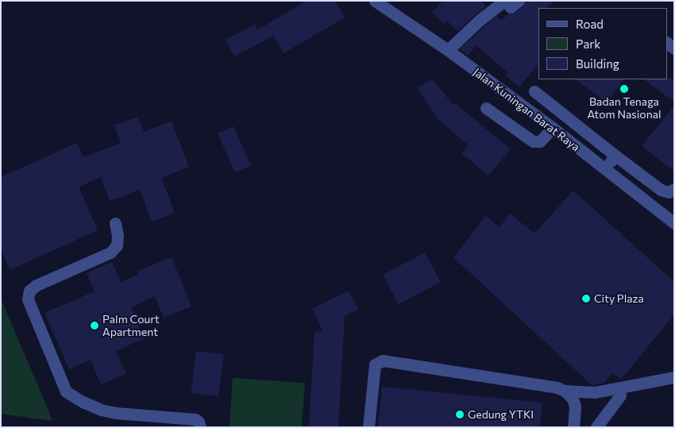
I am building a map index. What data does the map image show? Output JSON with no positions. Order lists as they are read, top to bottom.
{
  "streets": {
    "street": ["Jalan Kuningan Barat Raya"]
  },
  "places": [
    "Badan Tenaga Atom Nasional",
    "City Plaza",
    "Palm Court Apartment",
    "Gedung YTKI"
  ],
  "legend": ["Road", "Park", "Building"]
}
